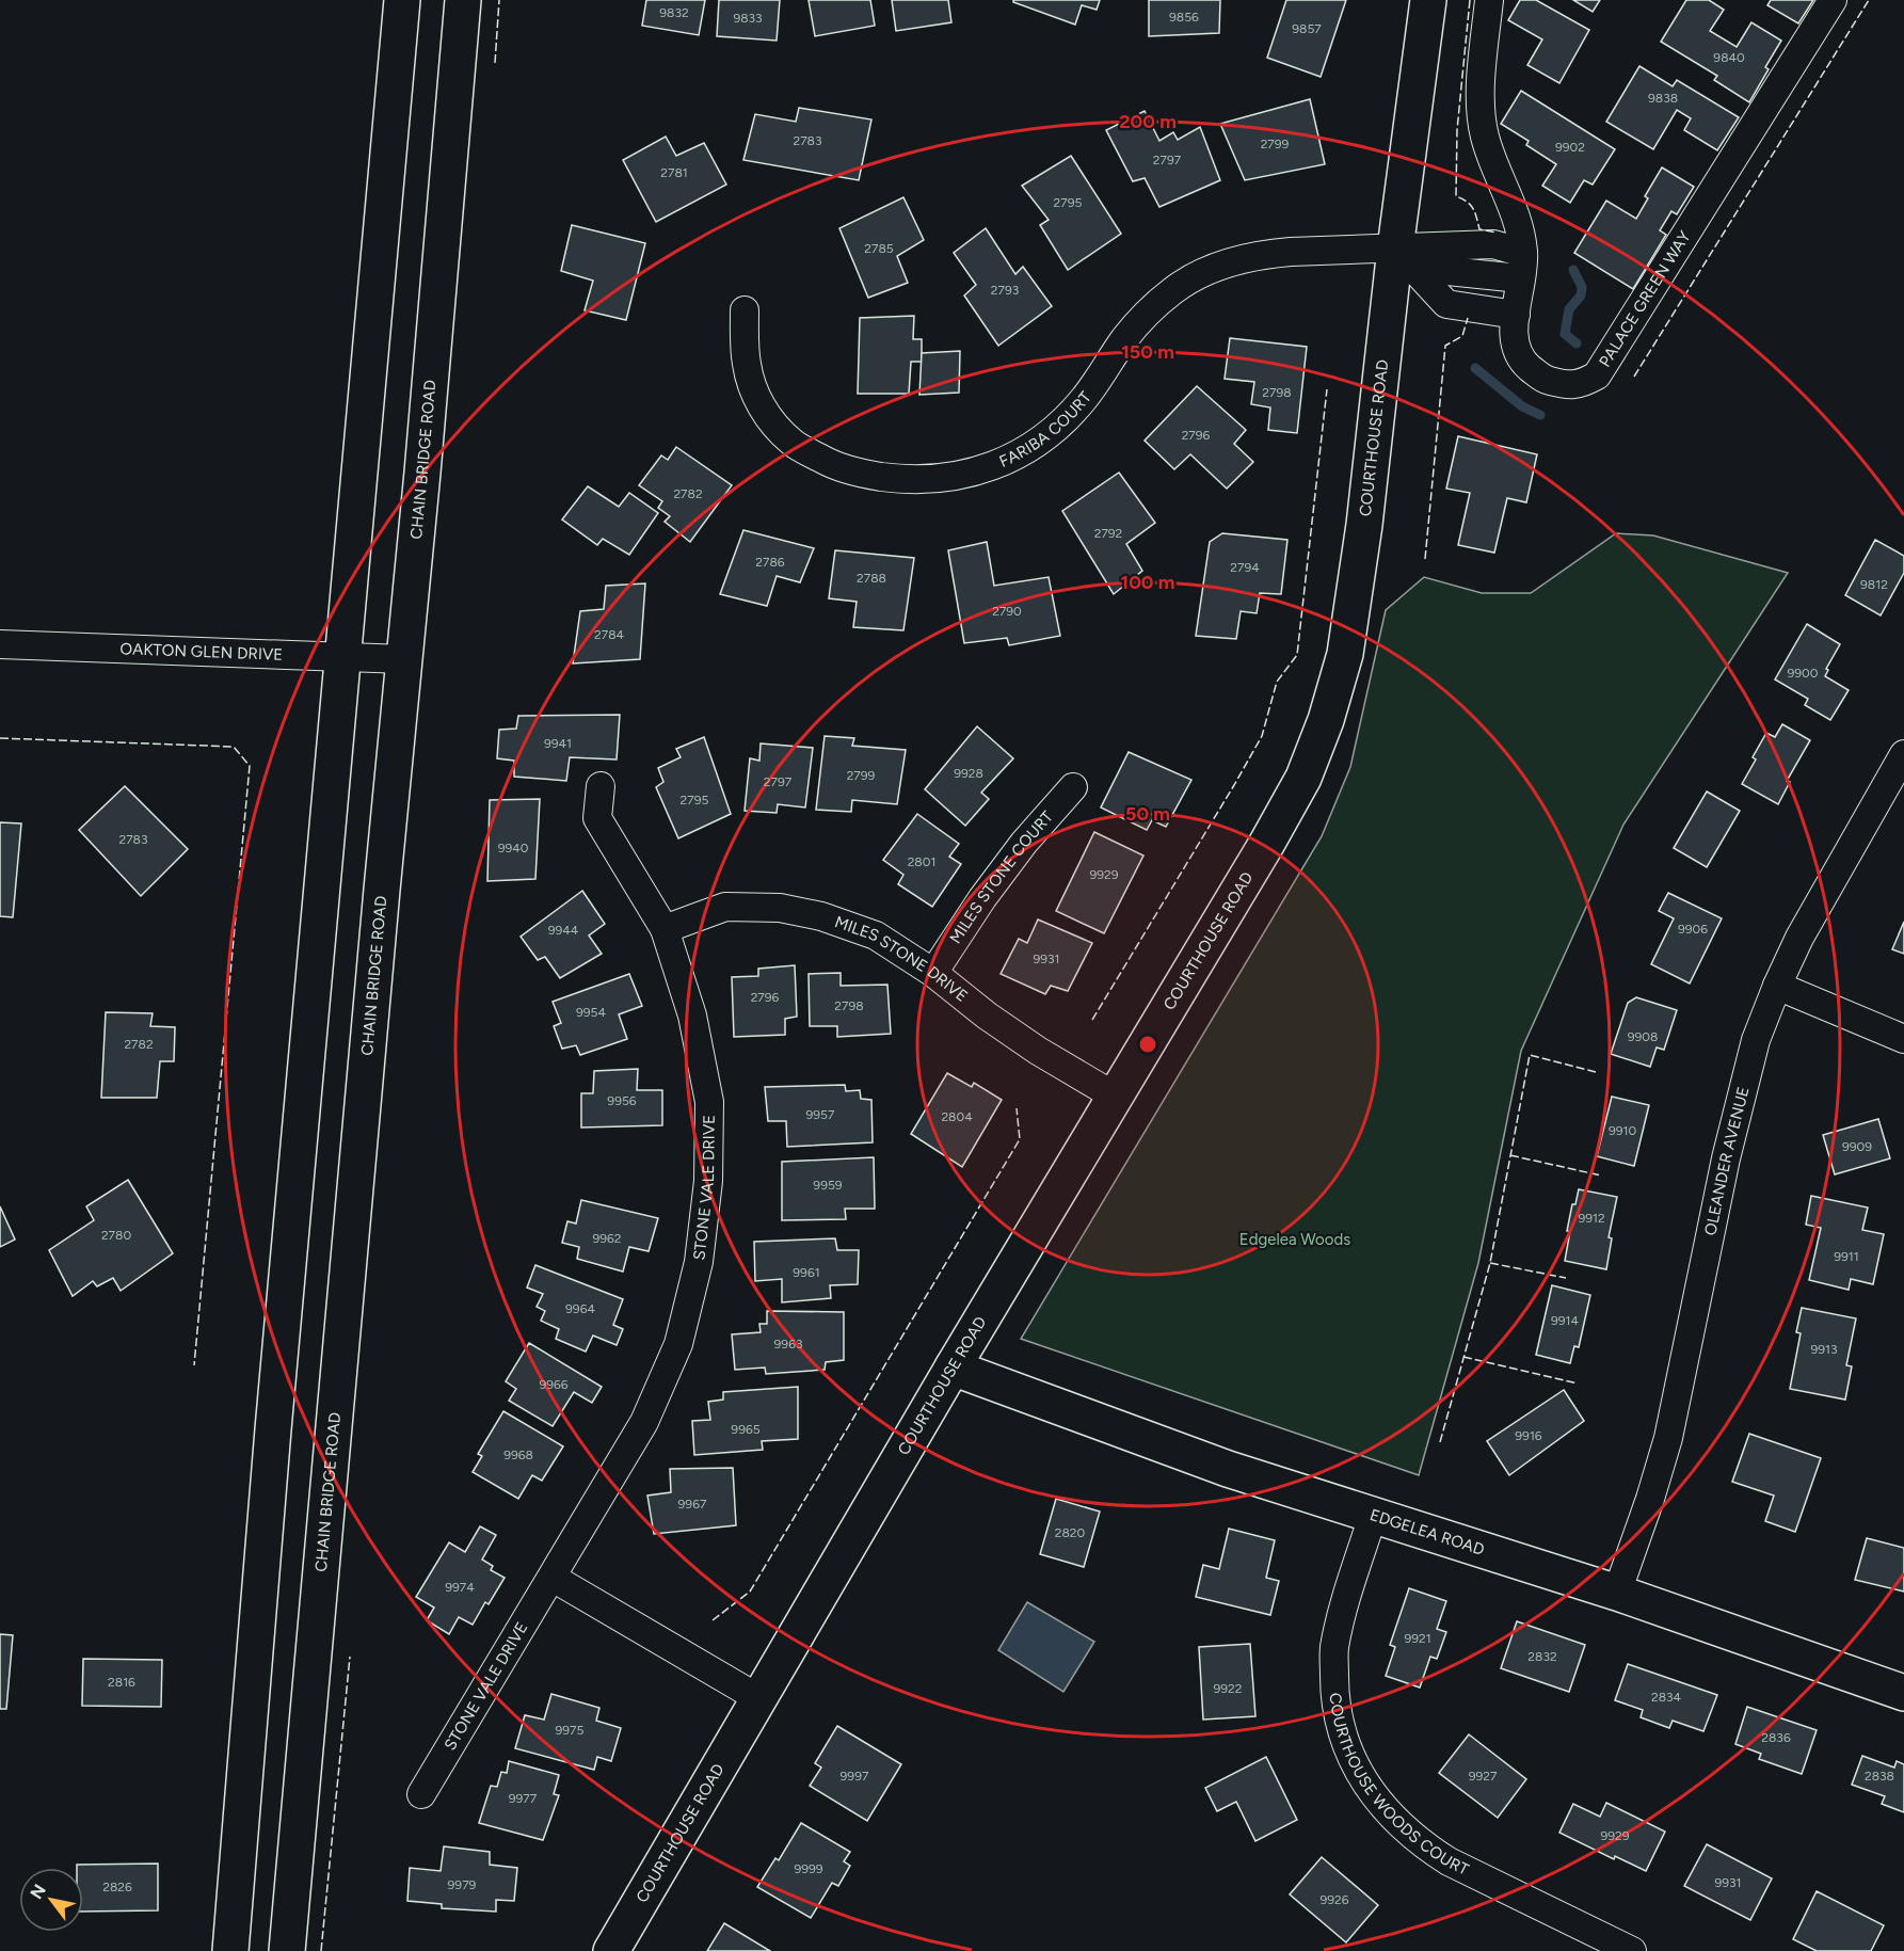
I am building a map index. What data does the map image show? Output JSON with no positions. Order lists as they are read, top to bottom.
{
  "streets": {
    "main road": ["COURTHOUSE ROAD", "CHAIN BRIDGE ROAD", "EDGELEA ROAD"],
    "street": [
      "PALACE GREEN WAY",
      "FARIBA COURT",
      "OAKTON GLEN DRIVE",
      "MILES STONE COURT",
      "MILES STONE DRIVE",
      "OLEANDER AVENUE",
      "STONE VALE DRIVE",
      "COURTHOUSE WOODS COURT"
    ]
  },
  "crossings": [
    ["FARIBA COURT", "COURTHOUSE ROAD"],
    ["COURTHOUSE ROAD", "MILES STONE DRIVE"],
    ["COURTHOUSE ROAD", "EDGELEA ROAD"],
    ["CHAIN BRIDGE ROAD", "OAKTON GLEN DRIVE"],
    ["MILES STONE COURT", "MILES STONE DRIVE"],
    ["MILES STONE DRIVE", "STONE VALE DRIVE"],
    ["OLEANDER AVENUE", "EDGELEA ROAD"],
    ["EDGELEA ROAD", "COURTHOUSE WOODS COURT"]
  ],
  "parks": ["Edgelea Woods"],
  "house_numbers": [
    "9832",
    "9856",
    "9833",
    "9857",
    "9840",
    "9838",
    "2783",
    "2799",
    "9902",
    "2797",
    "2781",
    "2795",
    "2785",
    "2793",
    "2798",
    "2796",
    "2782",
    "2792",
    "2786",
    "2794",
    "2788",
    "9812",
    "2790",
    "2784",
    "9900",
    "9941",
    "9928",
    "2799",
    "2797",
    "2795",
    "2783",
    "9940",
    "2801",
    "9929",
    "9906",
    "9944",
    "9931",
    "2796",
    "2798",
    "9954",
    "9908",
    "2782",
    "9956",
    "9957",
    "2804",
    "9910",
    "9909",
    "9959",
    "9912",
    "2780",
    "9962",
    "9911",
    "9961",
    "9964",
    "9914",
    "9963",
    "9913",
    "9966",
    "9965",
    "9916",
    "9968",
    "9967",
    "2820",
    "9974",
    "9921",
    "2832",
    "2816",
    "9922",
    "2834",
    "9975",
    "2836",
    "9997",
    "9927",
    "2838",
    "9977",
    "9929",
    "9999",
    "9931",
    "9979",
    "2826",
    "9926"
  ],
  "north": "top left",
  "rings": [
    "200 m",
    "150 m",
    "100 m",
    "50 m"
  ]
}
